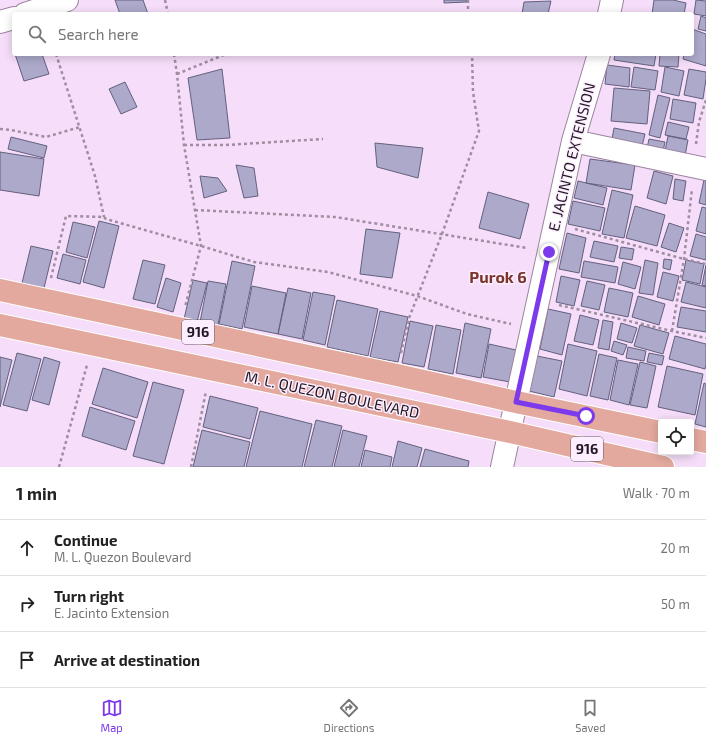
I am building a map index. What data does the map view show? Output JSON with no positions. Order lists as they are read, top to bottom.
{
  "streets": {
    "main road": ["916", "M. L. QUEZON BOULEVARD"],
    "street": ["E. JACINTO EXTENSION"]
  },
  "crossings": [
    ["E. JACINTO EXTENSION", "916"],
    ["E. JACINTO EXTENSION", "M. L. QUEZON BOULEVARD"]
  ],
  "districts": ["Purok 6"],
  "page": {
    "search": "Search here",
    "heading": ["1 min", "Walk · 70 m"],
    "list": [
      ["Continue", "M. L. Quezon Boulevard", "20 m"],
      ["Turn right", "E. Jacinto Extension", "50 m"],
      "Arrive at destination"
    ],
    "nav": ["Map", "Directions", "Saved"]
  }
}
